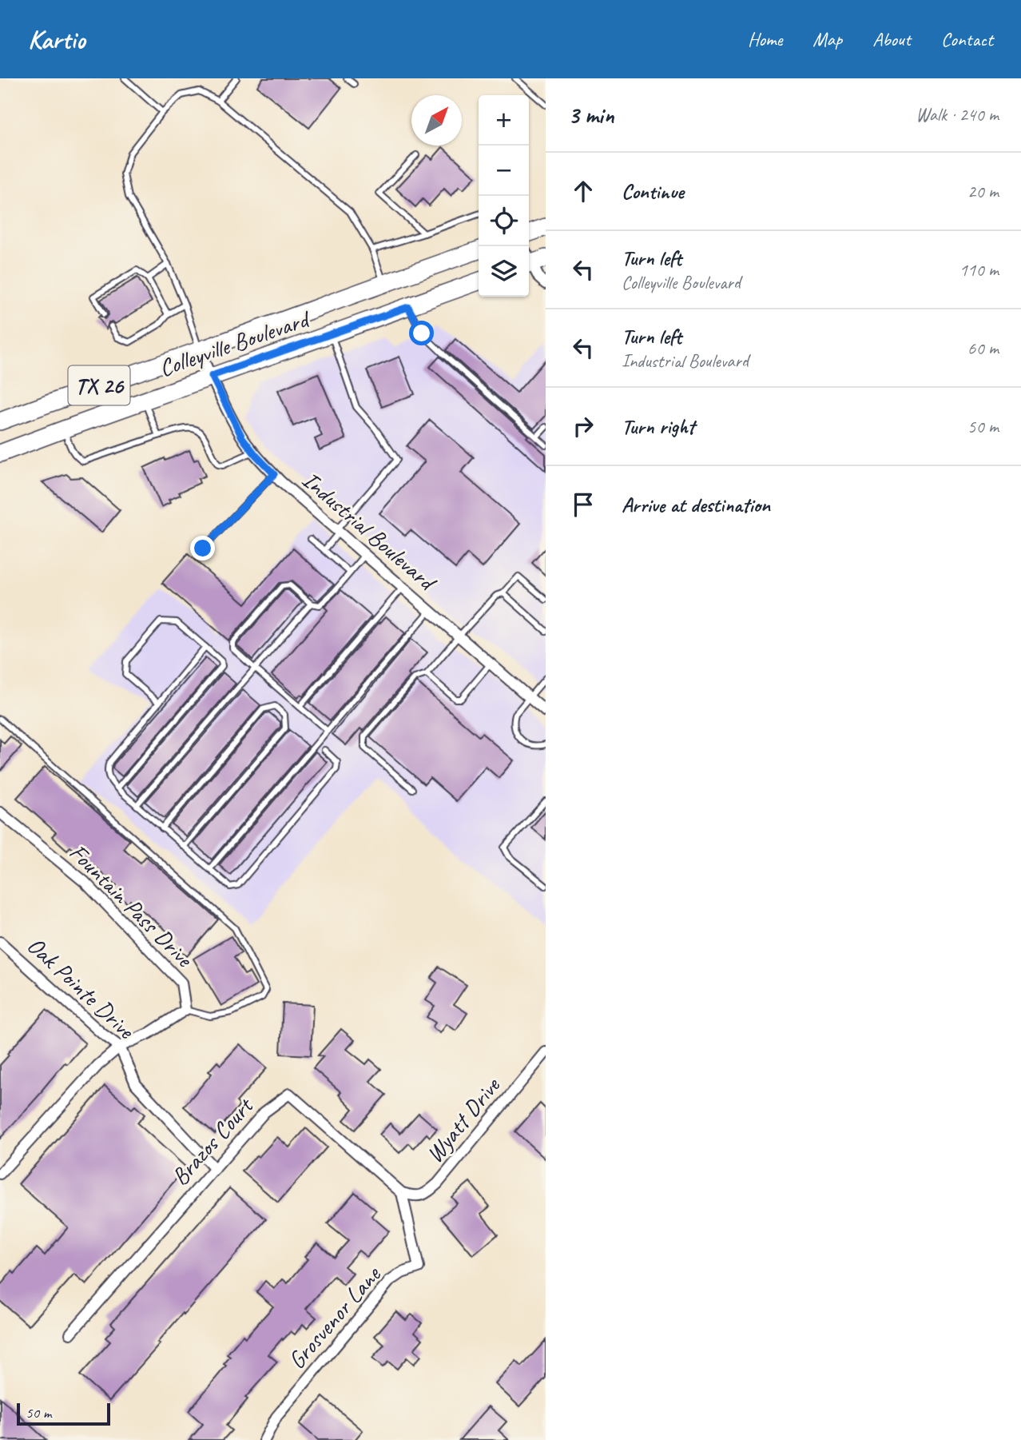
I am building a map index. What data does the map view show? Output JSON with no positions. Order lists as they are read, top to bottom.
{
  "streets": {
    "main road": ["Colleyville Boulevard", "TX 26"],
    "street": [
      "Industrial Boulevard",
      "Fountain Pass Drive",
      "Oak Pointe Drive",
      "Wyatt Drive",
      "Brazos Court",
      "Grosvenor Lane"
    ]
  },
  "crossings": [
    ["Colleyville Boulevard", "Industrial Boulevard"],
    ["Oak Pointe Drive", "Brazos Court"],
    ["Wyatt Drive", "Brazos Court"],
    ["Wyatt Drive", "Grosvenor Lane"],
    ["Brazos Court", "Grosvenor Lane"]
  ],
  "scale_bar": "50 m",
  "north": "top right",
  "page": {
    "header": "Kartio",
    "nav": [
      "Home",
      "Map",
      "About",
      "Contact"
    ],
    "heading": ["3 min", "Walk · 240 m"],
    "map_buttons": ["+", "−"],
    "list": [
      ["Continue", "20 m"],
      ["Turn left", "Colleyville Boulevard", "110 m"],
      ["Turn left", "Industrial Boulevard", "60 m"],
      ["Turn right", "50 m"],
      "Arrive at destination"
    ],
    "scale": "50 m"
  }
}
